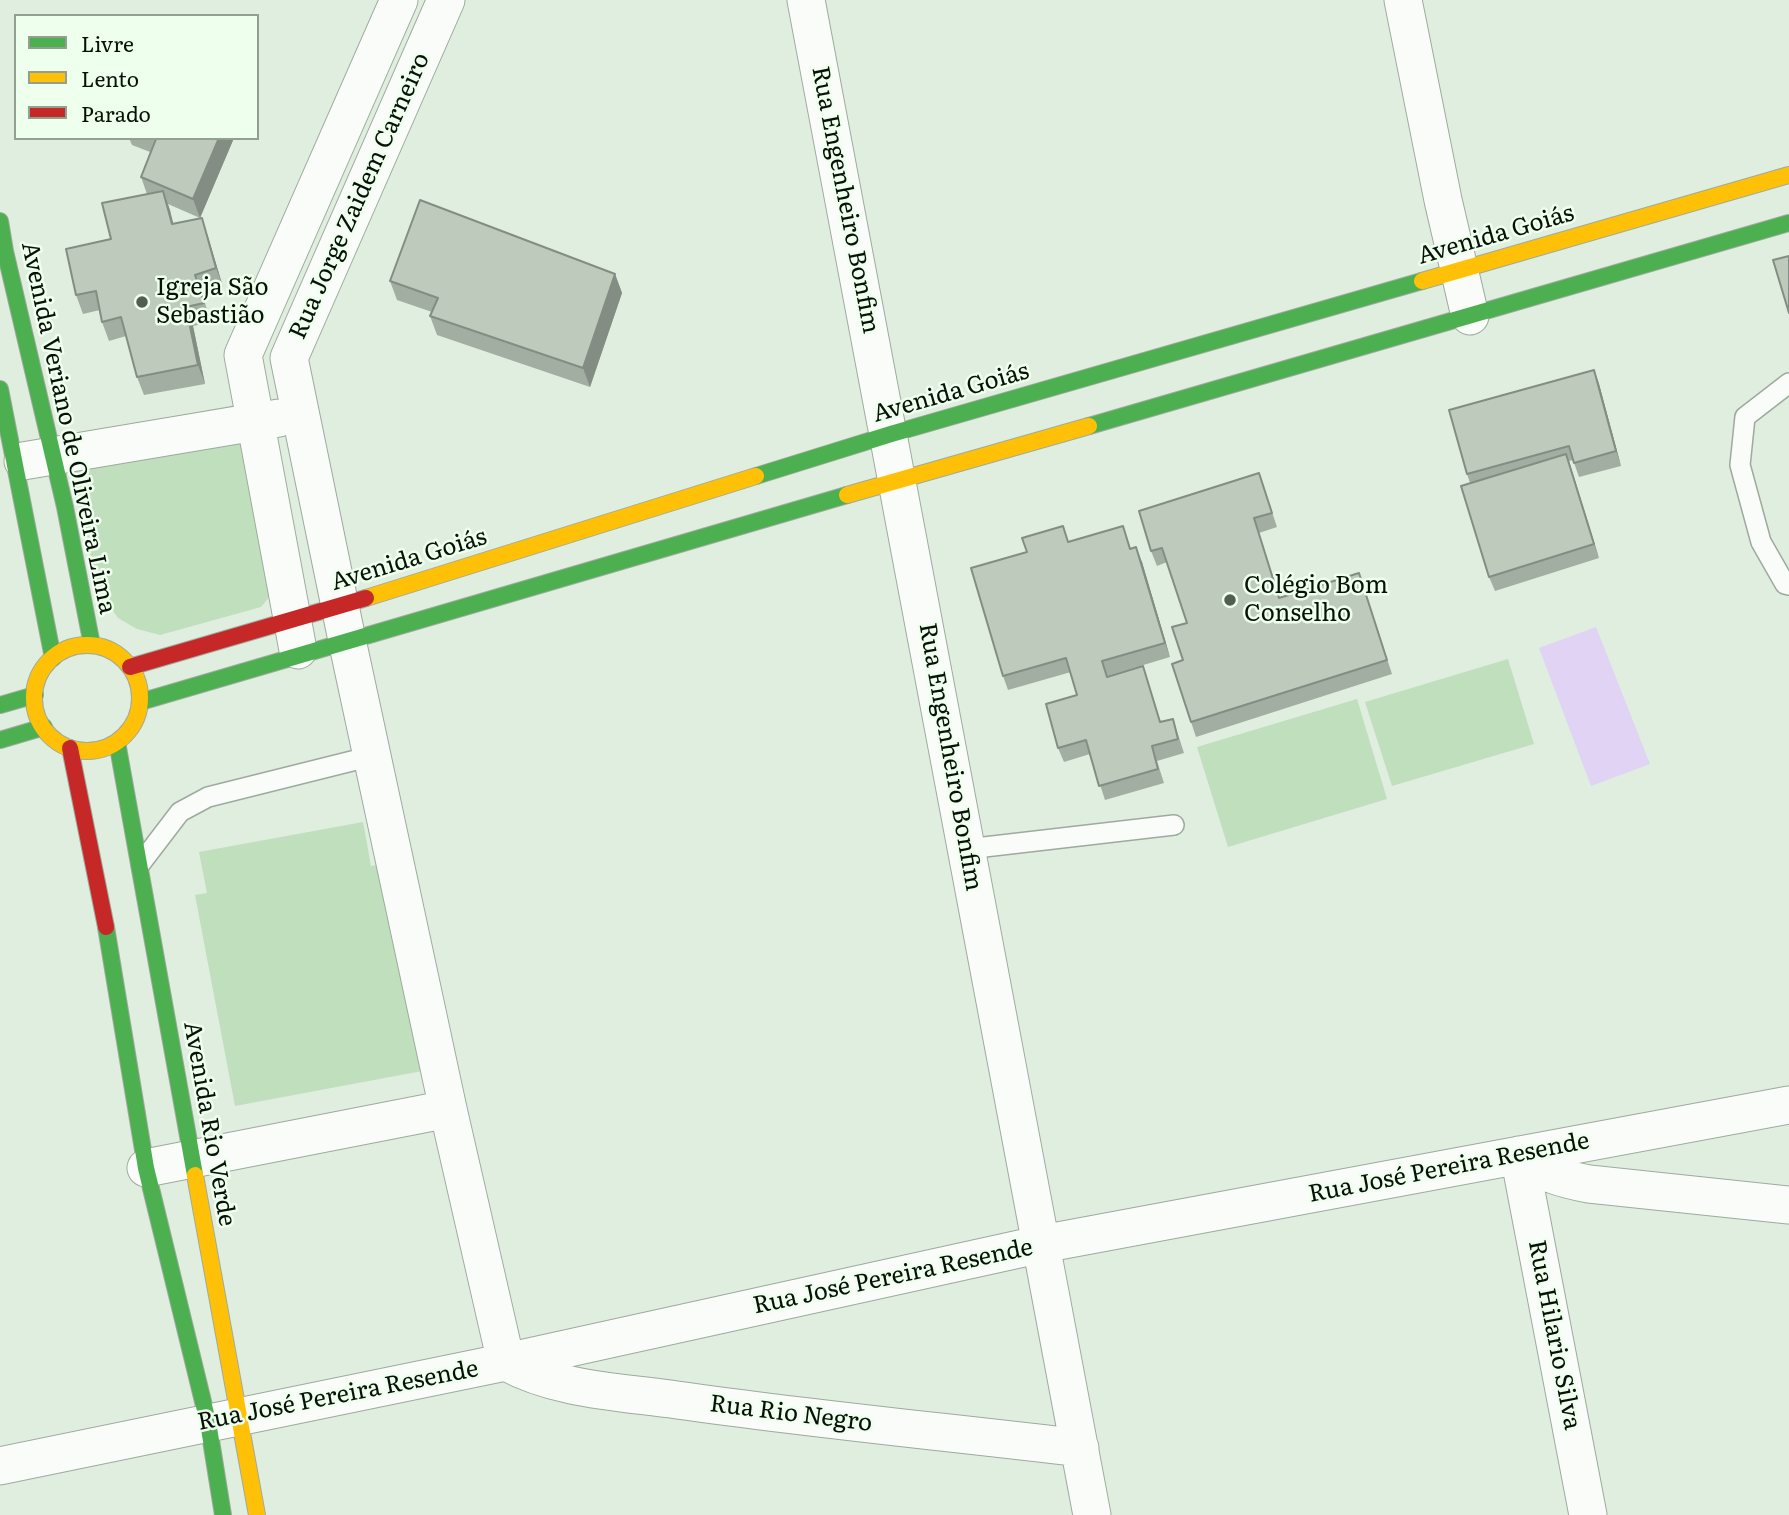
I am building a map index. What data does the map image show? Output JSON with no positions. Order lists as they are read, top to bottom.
{
  "streets": {
    "main road": ["Avenida Goiás", "Avenida Veriano de Oliveira Lima", "Avenida Rio Verde"],
    "street": [
      "Rua Jorge Zaidem Carneiro",
      "Rua Engenheiro Bonfim",
      "Rua José Pereira Resende",
      "Rua Hilario Silva",
      "Rua Rio Negro"
    ]
  },
  "crossings": [
    ["Rua Jorge Zaidem Carneiro", "Avenida Goiás"],
    ["Rua Jorge Zaidem Carneiro", "Rua José Pereira Resende"],
    ["Rua Jorge Zaidem Carneiro", "Rua Rio Negro"],
    ["Rua Engenheiro Bonfim", "Avenida Goiás"],
    ["Rua Engenheiro Bonfim", "Rua José Pereira Resende"],
    ["Rua Engenheiro Bonfim", "Rua Rio Negro"],
    ["Avenida Goiás", "Avenida Veriano de Oliveira Lima"],
    ["Avenida Goiás", "Avenida Rio Verde"],
    ["Avenida Veriano de Oliveira Lima", "Avenida Rio Verde"],
    ["Avenida Rio Verde", "Rua José Pereira Resende"],
    ["Rua José Pereira Resende", "Rua Hilario Silva"],
    ["Rua José Pereira Resende", "Rua Rio Negro"]
  ],
  "places": ["Igreja São Sebastião", "Colégio Bom Conselho"],
  "legend": ["Livre", "Lento", "Parado"]
}
